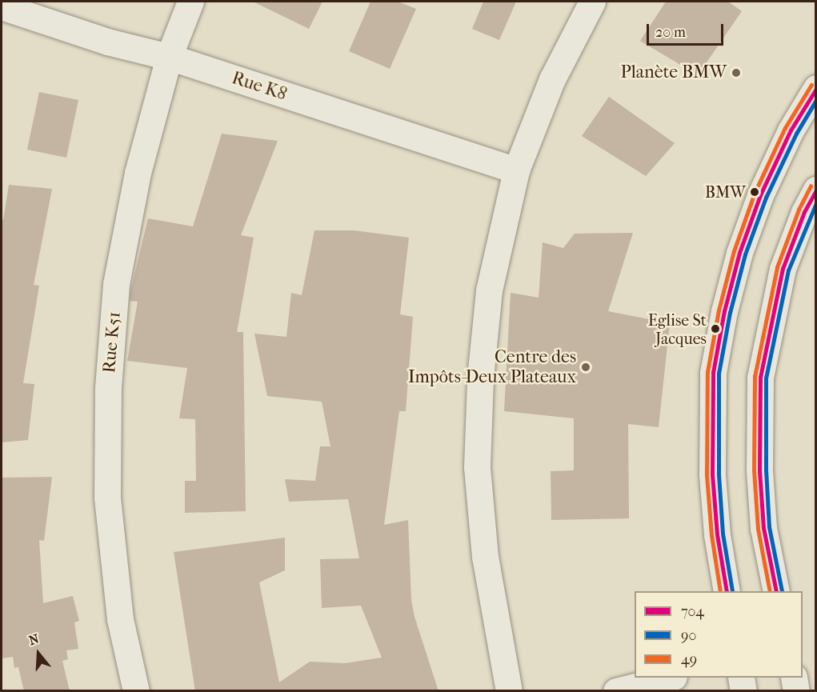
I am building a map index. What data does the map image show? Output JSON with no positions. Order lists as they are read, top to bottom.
{
  "streets": {
    "street": ["Rue K8", "Rue K51"]
  },
  "crossings": [
    ["Rue K8", "Rue K51"]
  ],
  "places": [
    "Planète BMW",
    "BMW",
    "Eglise St Jacques",
    "Centre des Impôts-Deux Plateaux"
  ],
  "lines": ["transit line 49", "transit line 704", "transit line 90"],
  "legend": ["704", "90", "49"],
  "scale_bar": "20 m",
  "north": "top"
}
